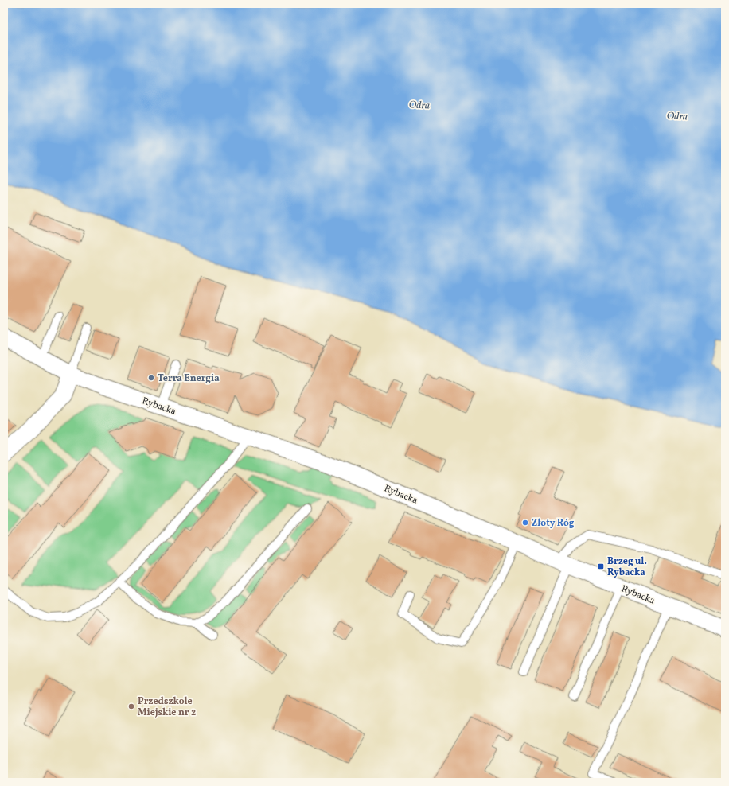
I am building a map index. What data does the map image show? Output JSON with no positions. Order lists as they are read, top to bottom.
{
  "streets": {
    "street": ["Rybacka"]
  },
  "water": ["Odra"],
  "places": {
    "other": ["Terra Energia", "Złoty Róg", "Przedszkole Miejskie nr 2"],
    "transit": ["Brzeg ul. Rybacka"]
  }
}
